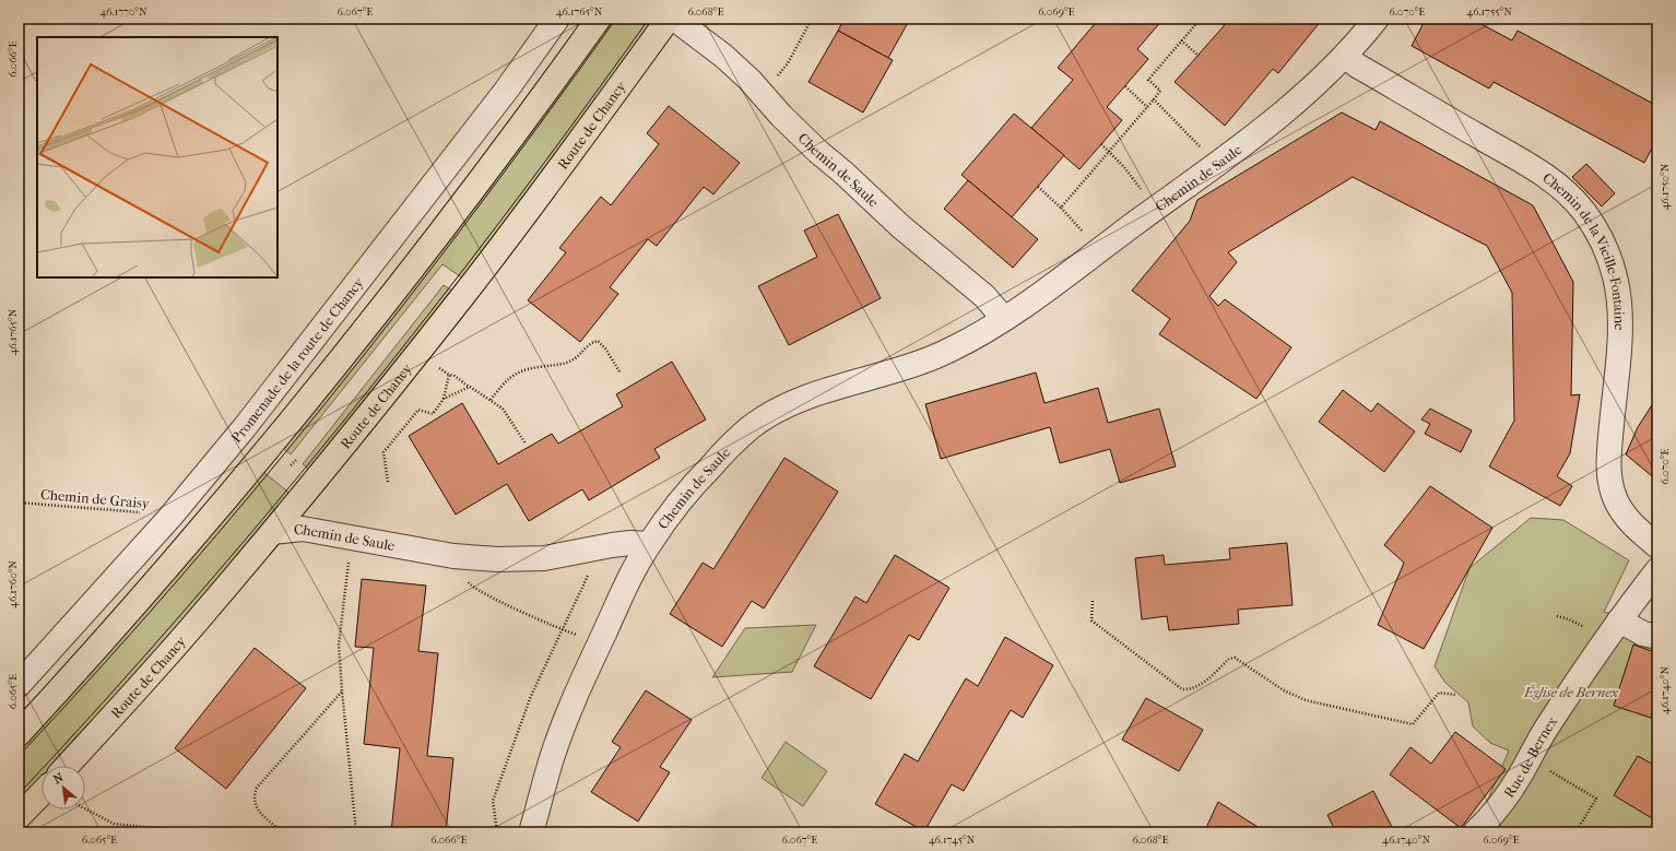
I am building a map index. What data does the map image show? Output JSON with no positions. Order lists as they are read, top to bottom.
{
  "streets": {
    "main road": ["Route de Chancy"],
    "street": [
      "Chemin de Saule",
      "Chemin de la Vieille-Fontaine",
      "Promenade de la route de Chancy",
      "Rue de Bernex"
    ],
    "path": ["Chemin de Graisy"]
  },
  "crossings": [
    ["Route de Chancy", "Chemin de Saule"],
    ["Chemin de Saule", "Chemin de la Vieille-Fontaine"],
    ["Promenade de la route de Chancy", "Chemin de Graisy"]
  ],
  "parks": ["Église de Bernex"],
  "north": "top left",
  "coordinates": [
    "46.1770°N",
    "6.067°E",
    "46.1765°N",
    "6.068°E",
    "6.069°E",
    "6.070°E",
    "46.1755°N",
    "6.066°E",
    "46.1750°N",
    "46.1760°N",
    "46.1740°N",
    "6.065°E",
    "46.1745°N"
  ]
}
